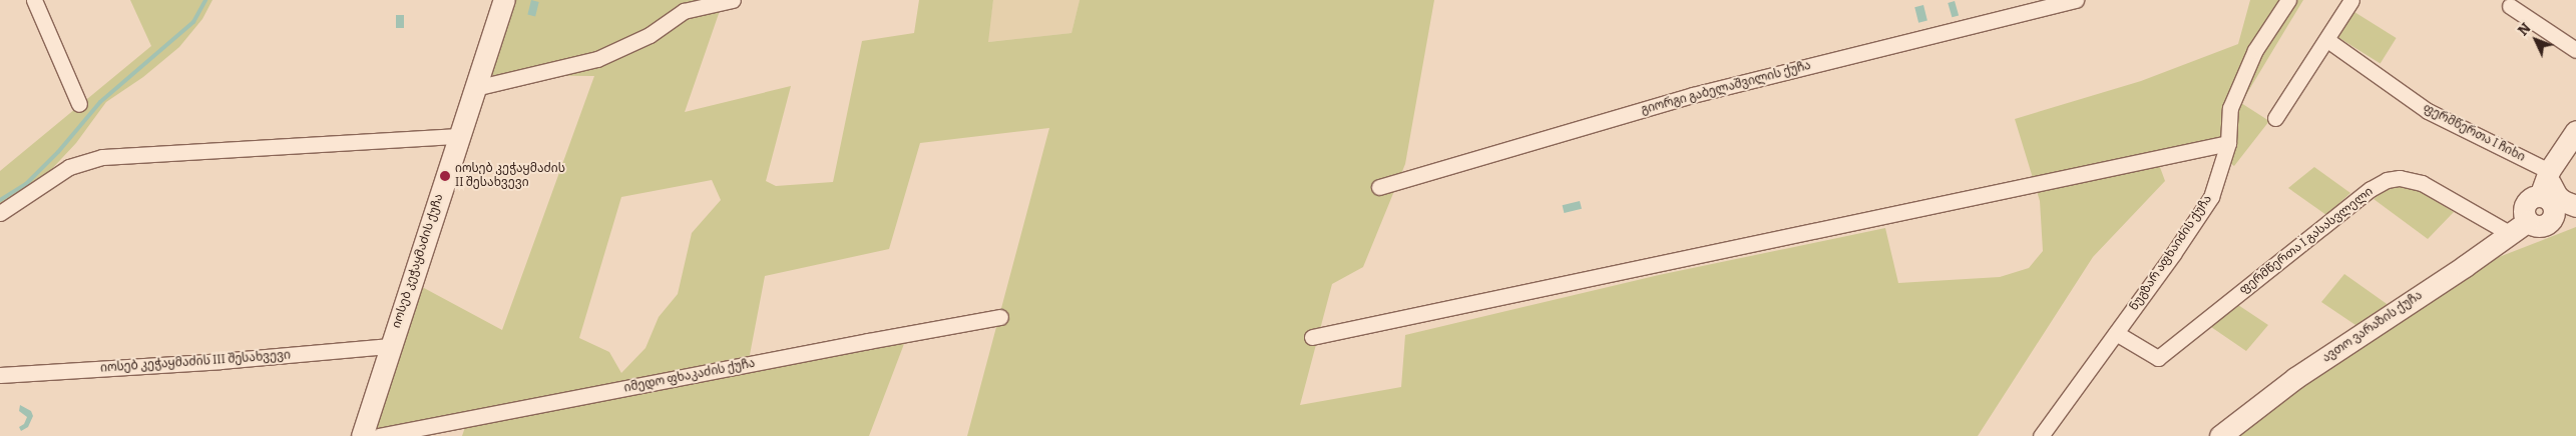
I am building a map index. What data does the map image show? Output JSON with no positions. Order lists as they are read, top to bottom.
{
  "streets": {
    "street": [
      "გიორგი გაბელაშვილის ქუჩა",
      "ფერმწერთა I ჩიხი",
      "ფერმწერთა I გასასვლელი",
      "ნუგზარ აფხაიძის ქუჩა",
      "იოსებ კეჭაყმაძის ქუჩა",
      "ავთო ვარაზის ქუჩა",
      "იოსებ კეჭაყმაძის III შესახვევი",
      "იმედო ფხაკაძის ქუჩა"
    ]
  },
  "crossings": [
    ["ფერმწერთა I გასასვლელი", "ნუგზარ აფხაიძის ქუჩა"],
    ["ფერმწერთა I გასასვლელი", "ავთო ვარაზის ქუჩა"],
    ["იოსებ კეჭაყმაძის ქუჩა", "იოსებ კეჭაყმაძის III შესახვევი"]
  ],
  "places": ["იოსებ კეჭაყმაძის II შესახვევი"],
  "north": "top left"
}
